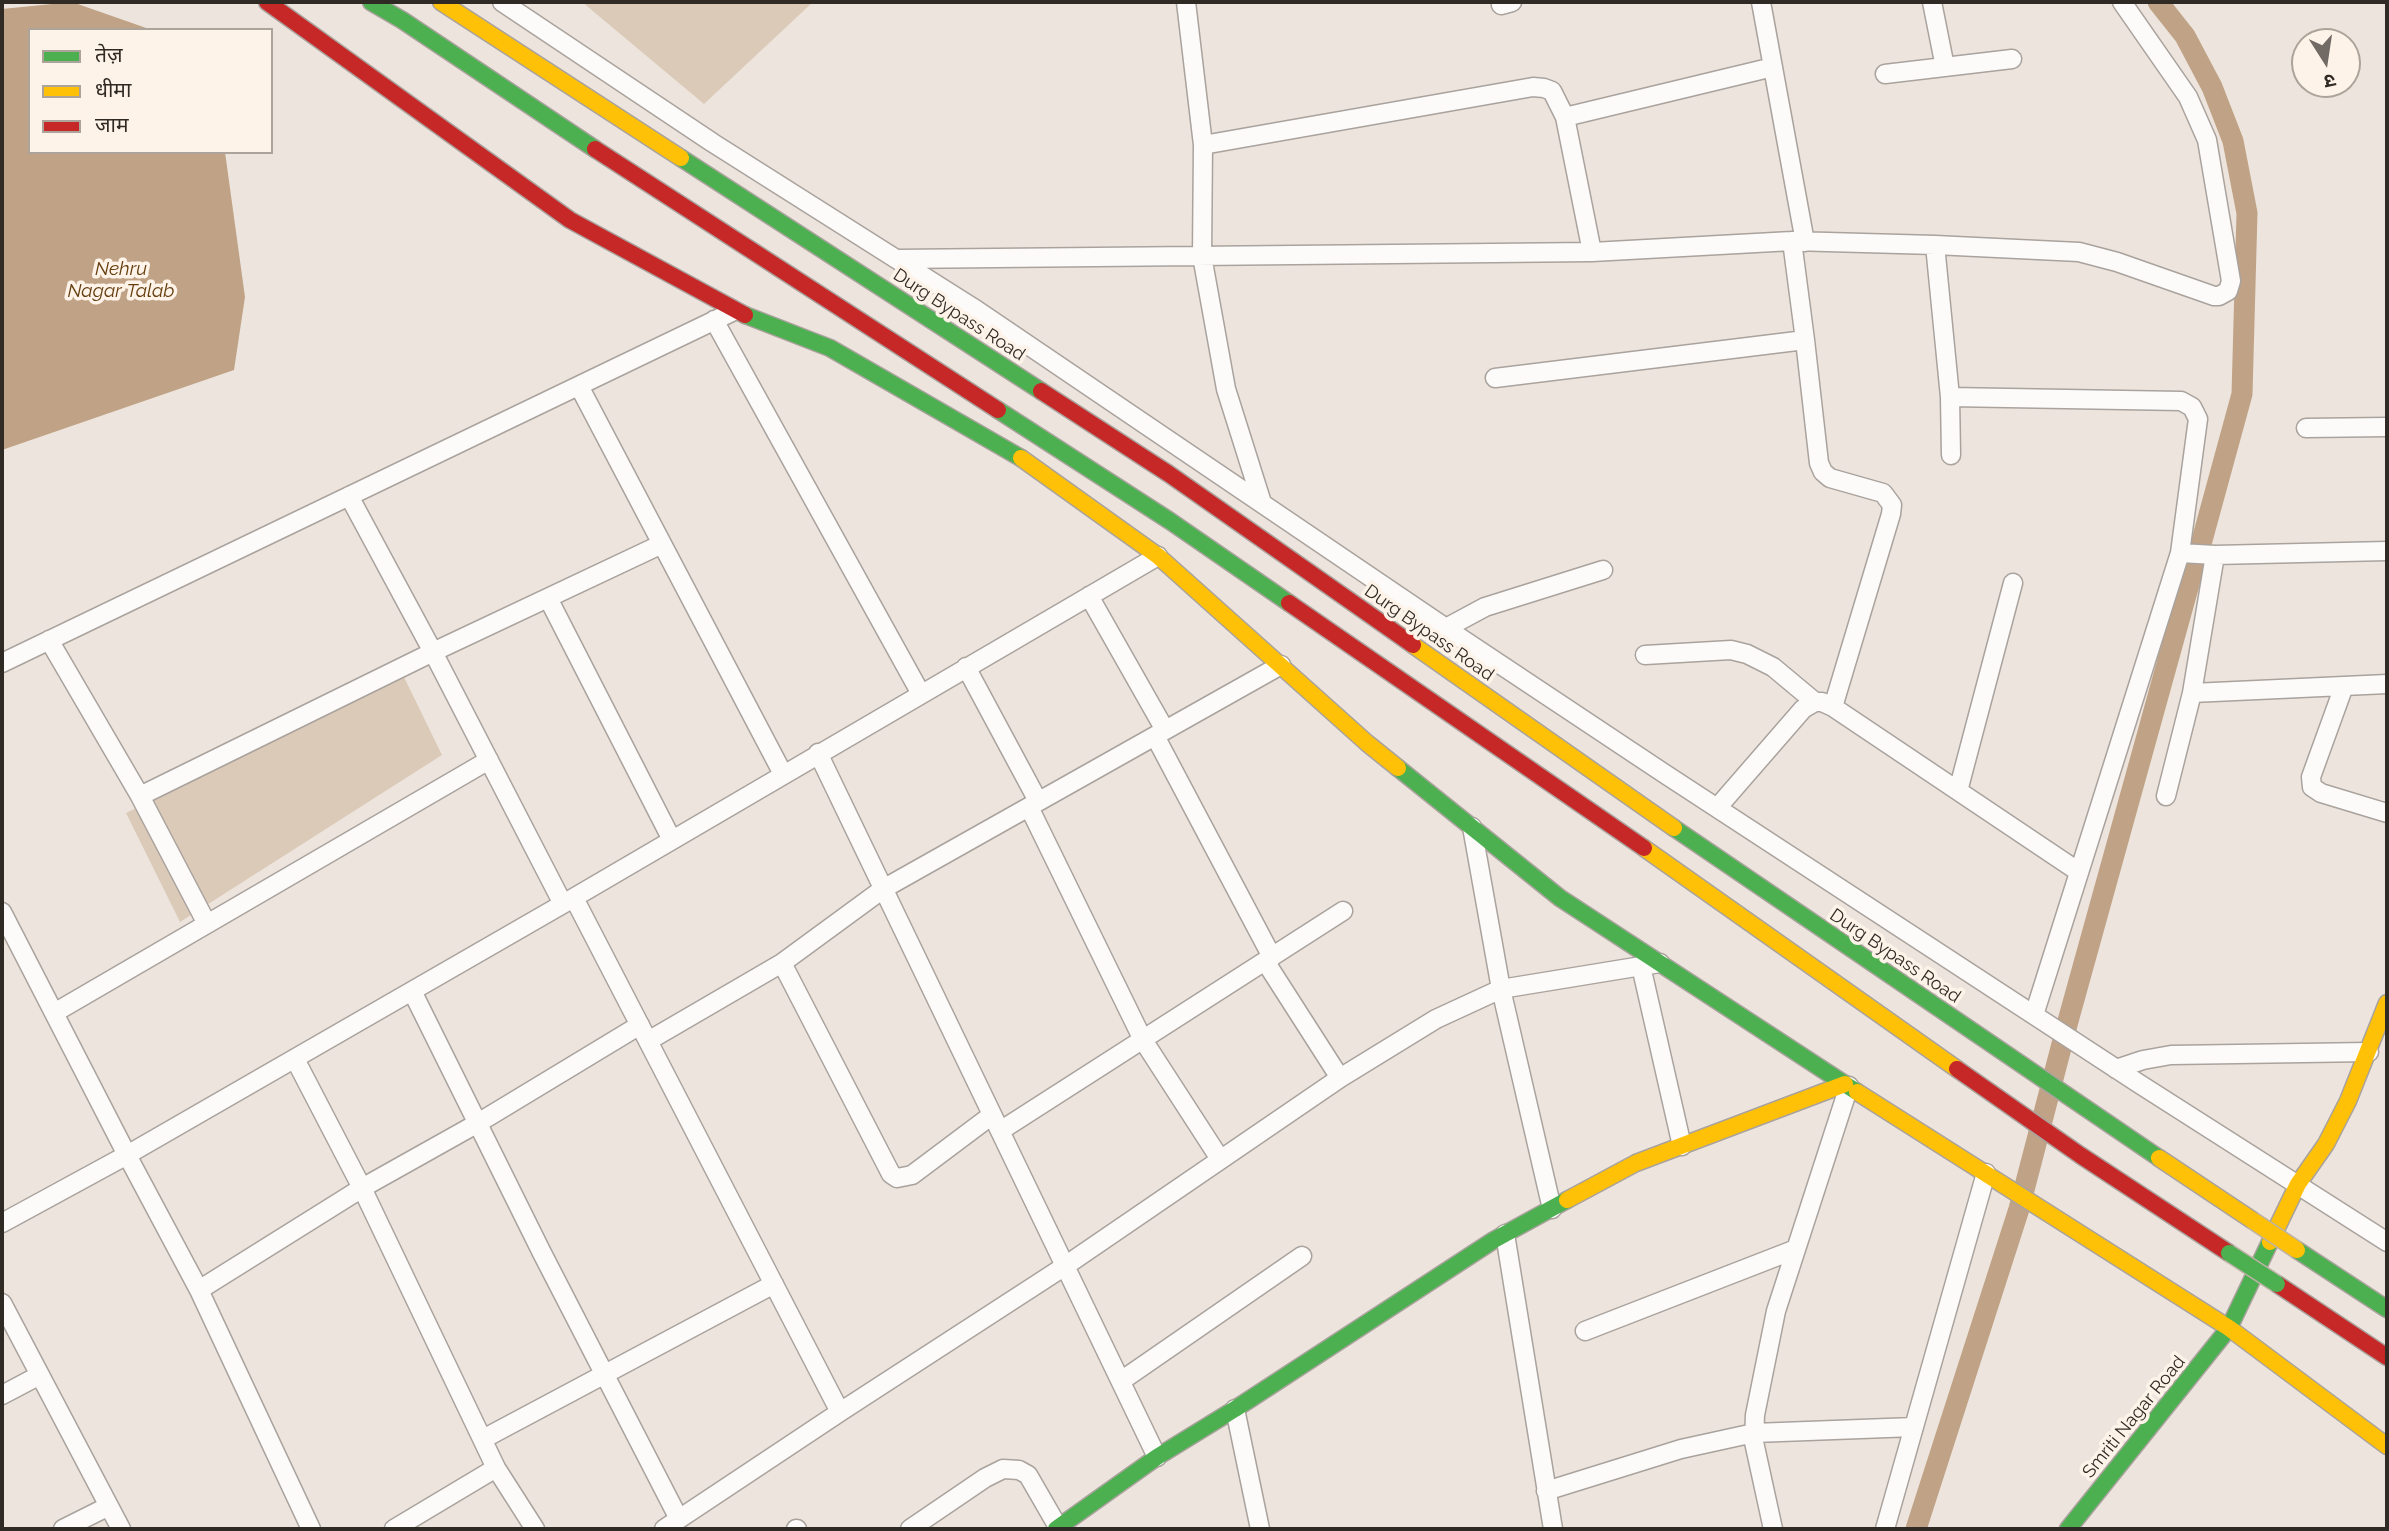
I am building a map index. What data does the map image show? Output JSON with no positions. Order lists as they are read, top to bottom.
{
  "streets": {
    "main road": ["Durg Bypass Road", "Smriti Nagar Road"]
  },
  "water": ["Nehru Nagar Talab"],
  "legend": ["तेज़", "धीमा", "जाम"],
  "north": "bottom"
}
